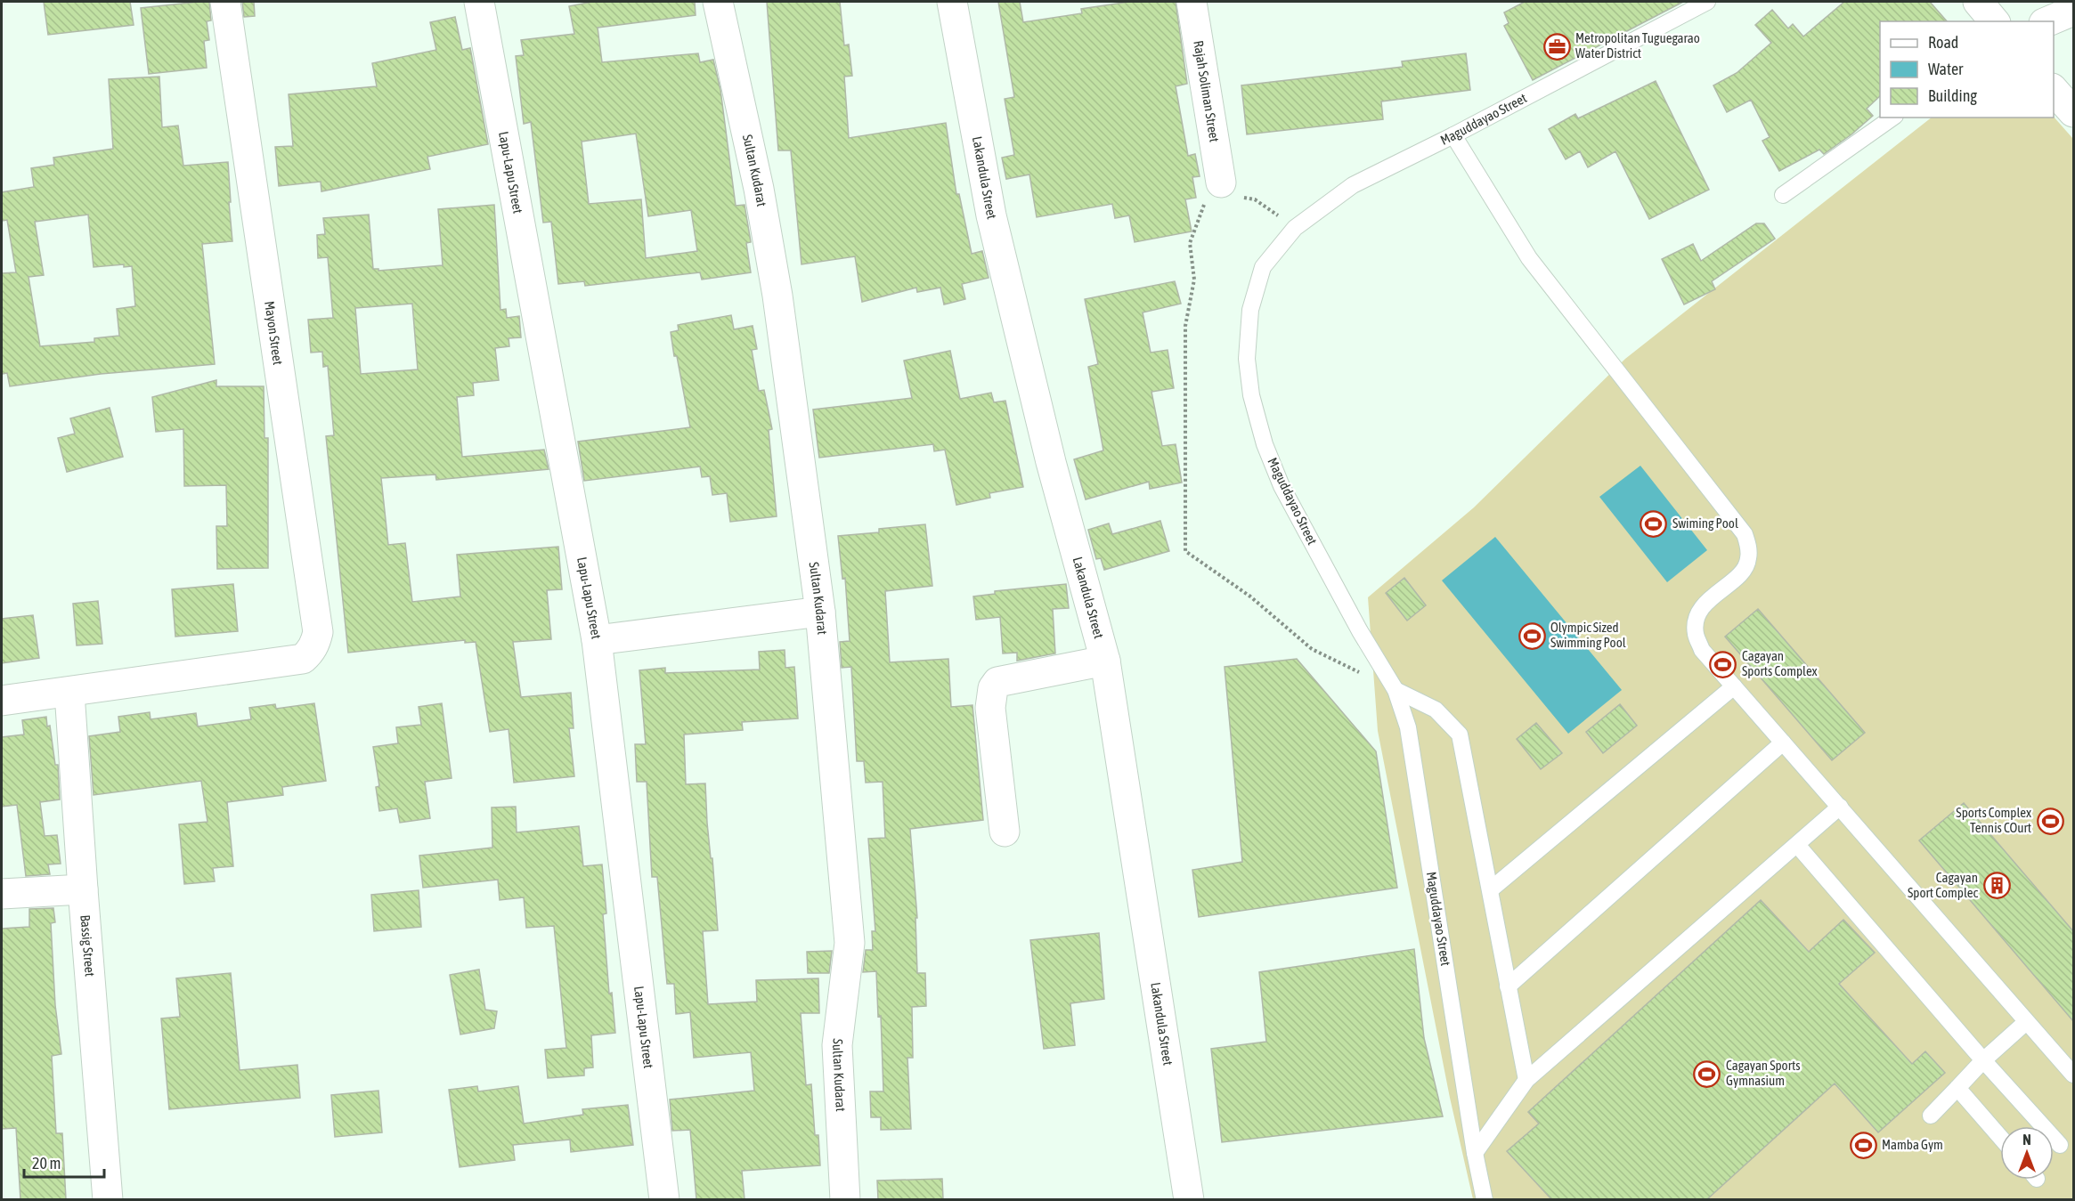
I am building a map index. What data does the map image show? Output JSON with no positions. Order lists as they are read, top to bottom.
{
  "streets": {
    "street": [
      "Rajah Soliman Street",
      "Sultan Kudarat",
      "Lapu-Lapu Street",
      "Lakandula Street",
      "Mayon Street",
      "Bassig Street"
    ],
    "lane": ["Maguddayao Street"]
  },
  "crossings": [
    ["Mayon Street", "Bassig Street"]
  ],
  "places": {
    "office": ["Metropolitan Tuguegarao Water District"],
    "sports": [
      "Swiming Pool",
      "Olympic Sized Swimming Pool",
      "Cagayan Sports Complex",
      "Sports Complex Tennis COurt",
      "Cagayan Sports Gymnasium",
      "Mamba Gym"
    ],
    "building": ["Cagayan Sport Complec"]
  },
  "legend": ["Road", "Water", "Building"],
  "scale_bar": "20 m",
  "north": "top"
}
